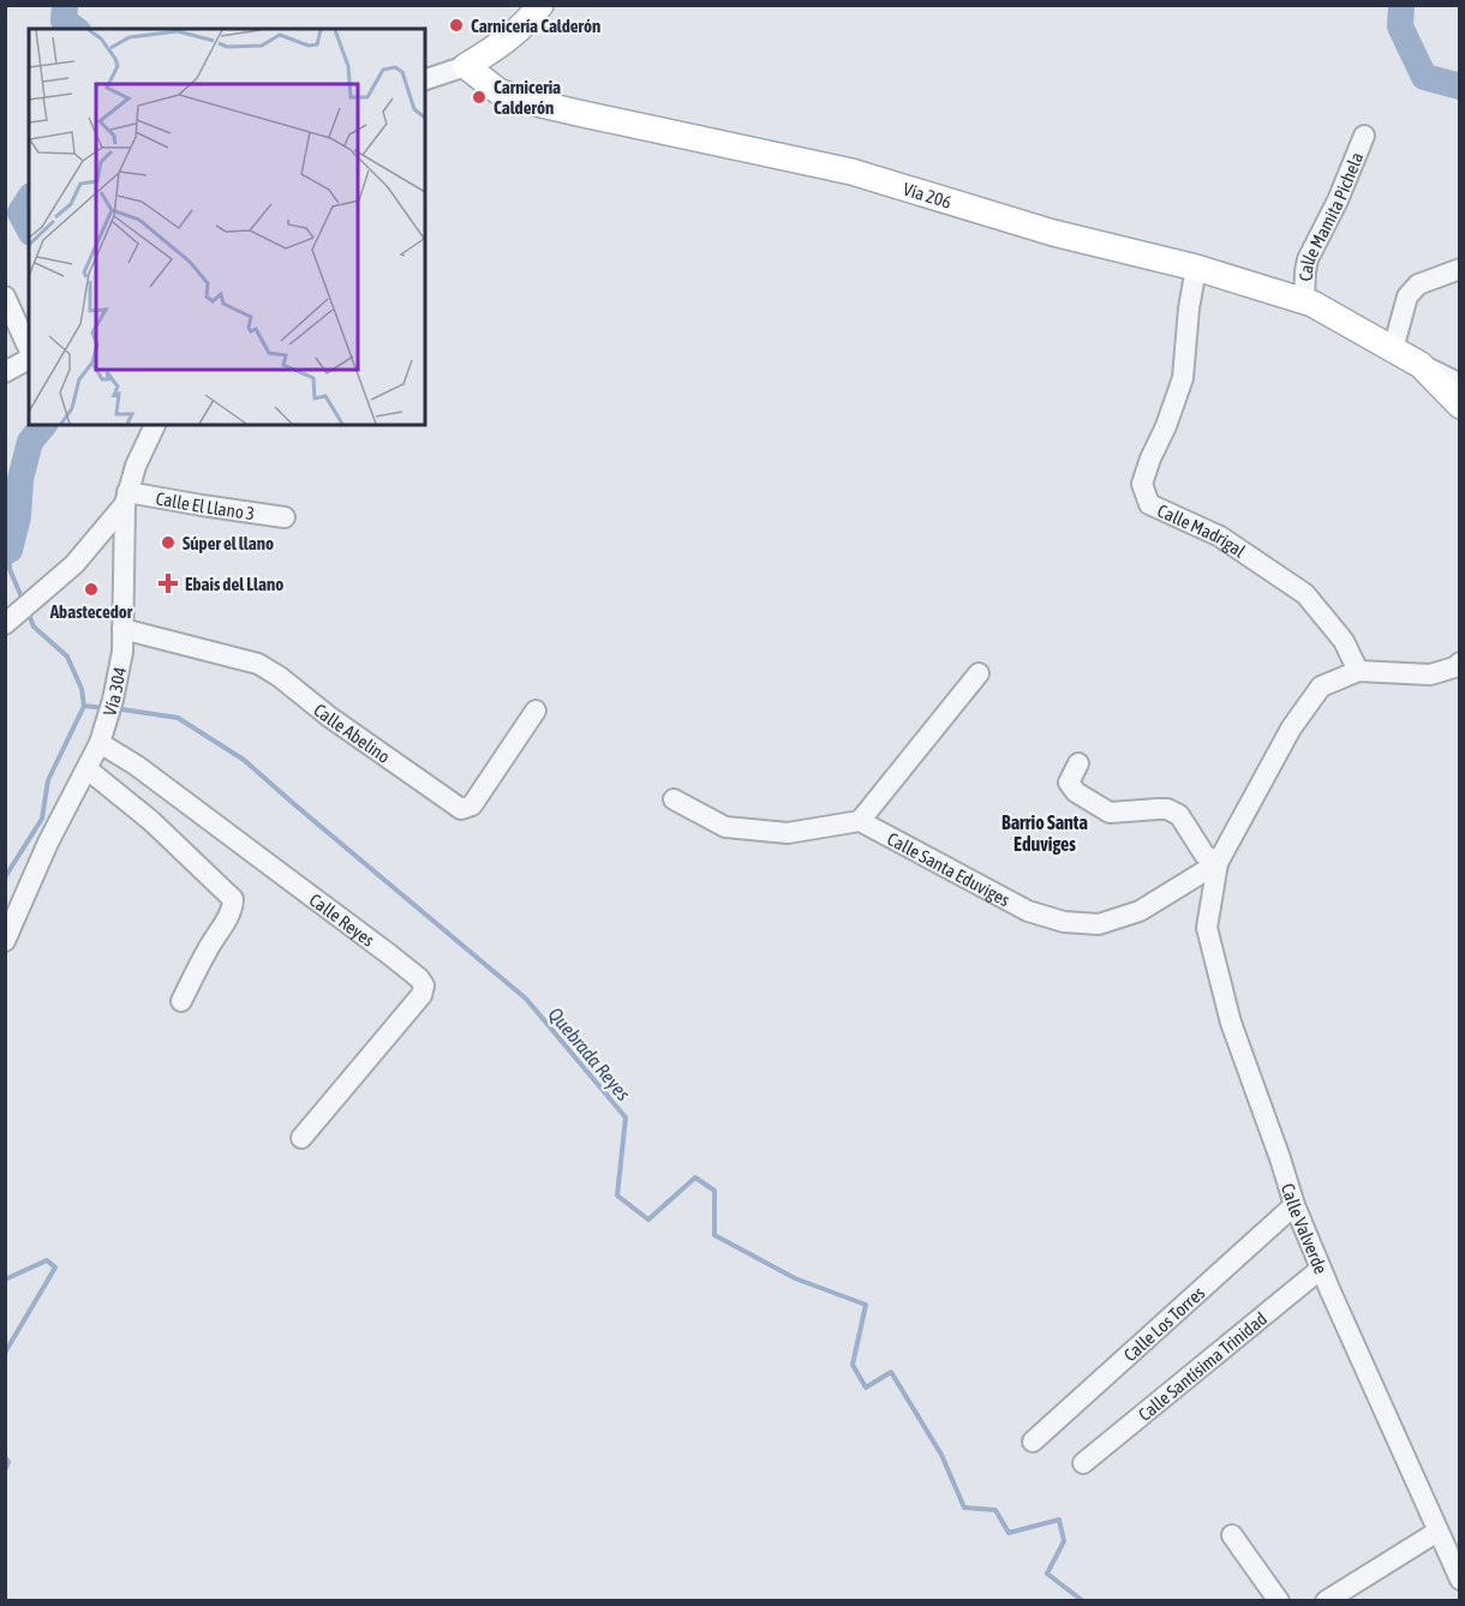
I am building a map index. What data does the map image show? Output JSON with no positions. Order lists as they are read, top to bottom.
{
  "streets": {
    "main road": ["Vía 206"],
    "street": [
      "Calle Mamita Pichela",
      "Calle El Llano 3",
      "Calle Madrigal",
      "Vía 304",
      "Calle Abelino",
      "Calle Santa Eduviges",
      "Calle Reyes",
      "Calle Valverde",
      "Calle Los Torres",
      "Calle Santísima Trinidad"
    ]
  },
  "crossings": [
    ["Vía 206", "Calle Mamita Pichela"],
    ["Vía 206", "Calle Madrigal"],
    ["Calle El Llano 3", "Vía 304"],
    ["Calle Madrigal", "Calle Valverde"],
    ["Vía 304", "Calle Abelino"],
    ["Vía 304", "Calle Reyes"],
    ["Calle Santa Eduviges", "Calle Valverde"],
    ["Calle Valverde", "Calle Los Torres"],
    ["Calle Valverde", "Calle Santísima Trinidad"]
  ],
  "districts": ["Barrio Santa Eduviges"],
  "water": ["Quebrada Reyes"],
  "places": {
    "other": [
      "Carnicería Calderón",
      "Carniceria Calderón",
      "Súper el llano",
      "Abastecedor"
    ],
    "health": ["Ebais del Llano"]
  }
}
